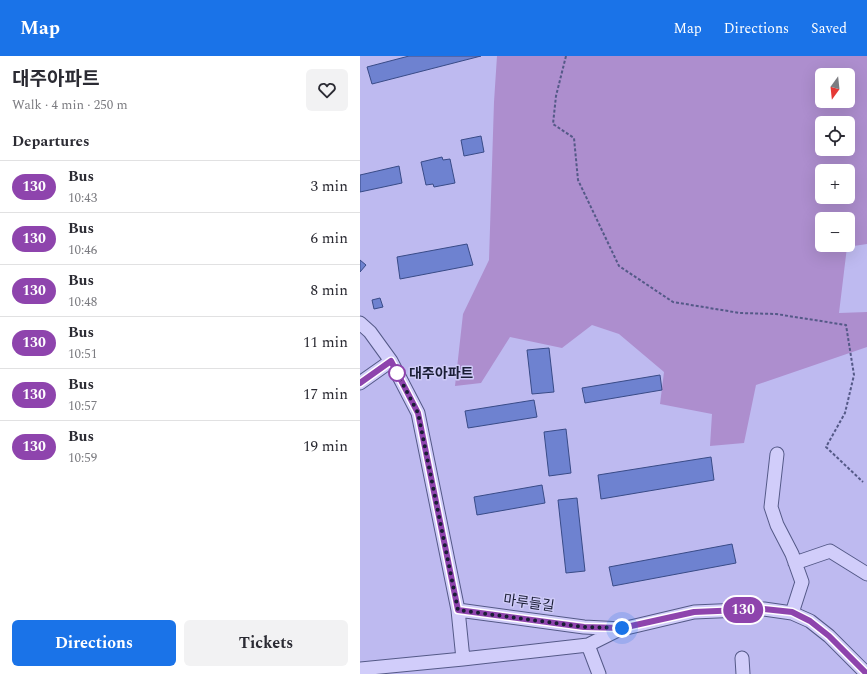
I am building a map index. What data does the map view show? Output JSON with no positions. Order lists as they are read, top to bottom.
{
  "streets": {
    "street": ["마루들길"]
  },
  "places": ["대주아파트"],
  "lines": ["bus line 130"],
  "north": "bottom",
  "page": {
    "header": "Map",
    "nav": ["Map", "Directions", "Saved"],
    "heading": [
      ["대주아파트", "Walk · 4 min · 250 m"],
      "Departures"
    ],
    "on_map": "130",
    "map_buttons": ["+", "−"],
    "list": [
      {
        "mark": "130",
        "name": "Bus",
        "note": "10:43",
        "value": "3 min"
      },
      {
        "mark": "130",
        "name": "Bus",
        "note": "10:46",
        "value": "6 min"
      },
      {
        "mark": "130",
        "name": "Bus",
        "note": "10:48",
        "value": "8 min"
      },
      {
        "mark": "130",
        "name": "Bus",
        "note": "10:51",
        "value": "11 min"
      },
      {
        "mark": "130",
        "name": "Bus",
        "note": "10:57",
        "value": "17 min"
      },
      {
        "mark": "130",
        "name": "Bus",
        "note": "10:59",
        "value": "19 min"
      }
    ],
    "buttons": ["Directions", "Tickets"]
  }
}
